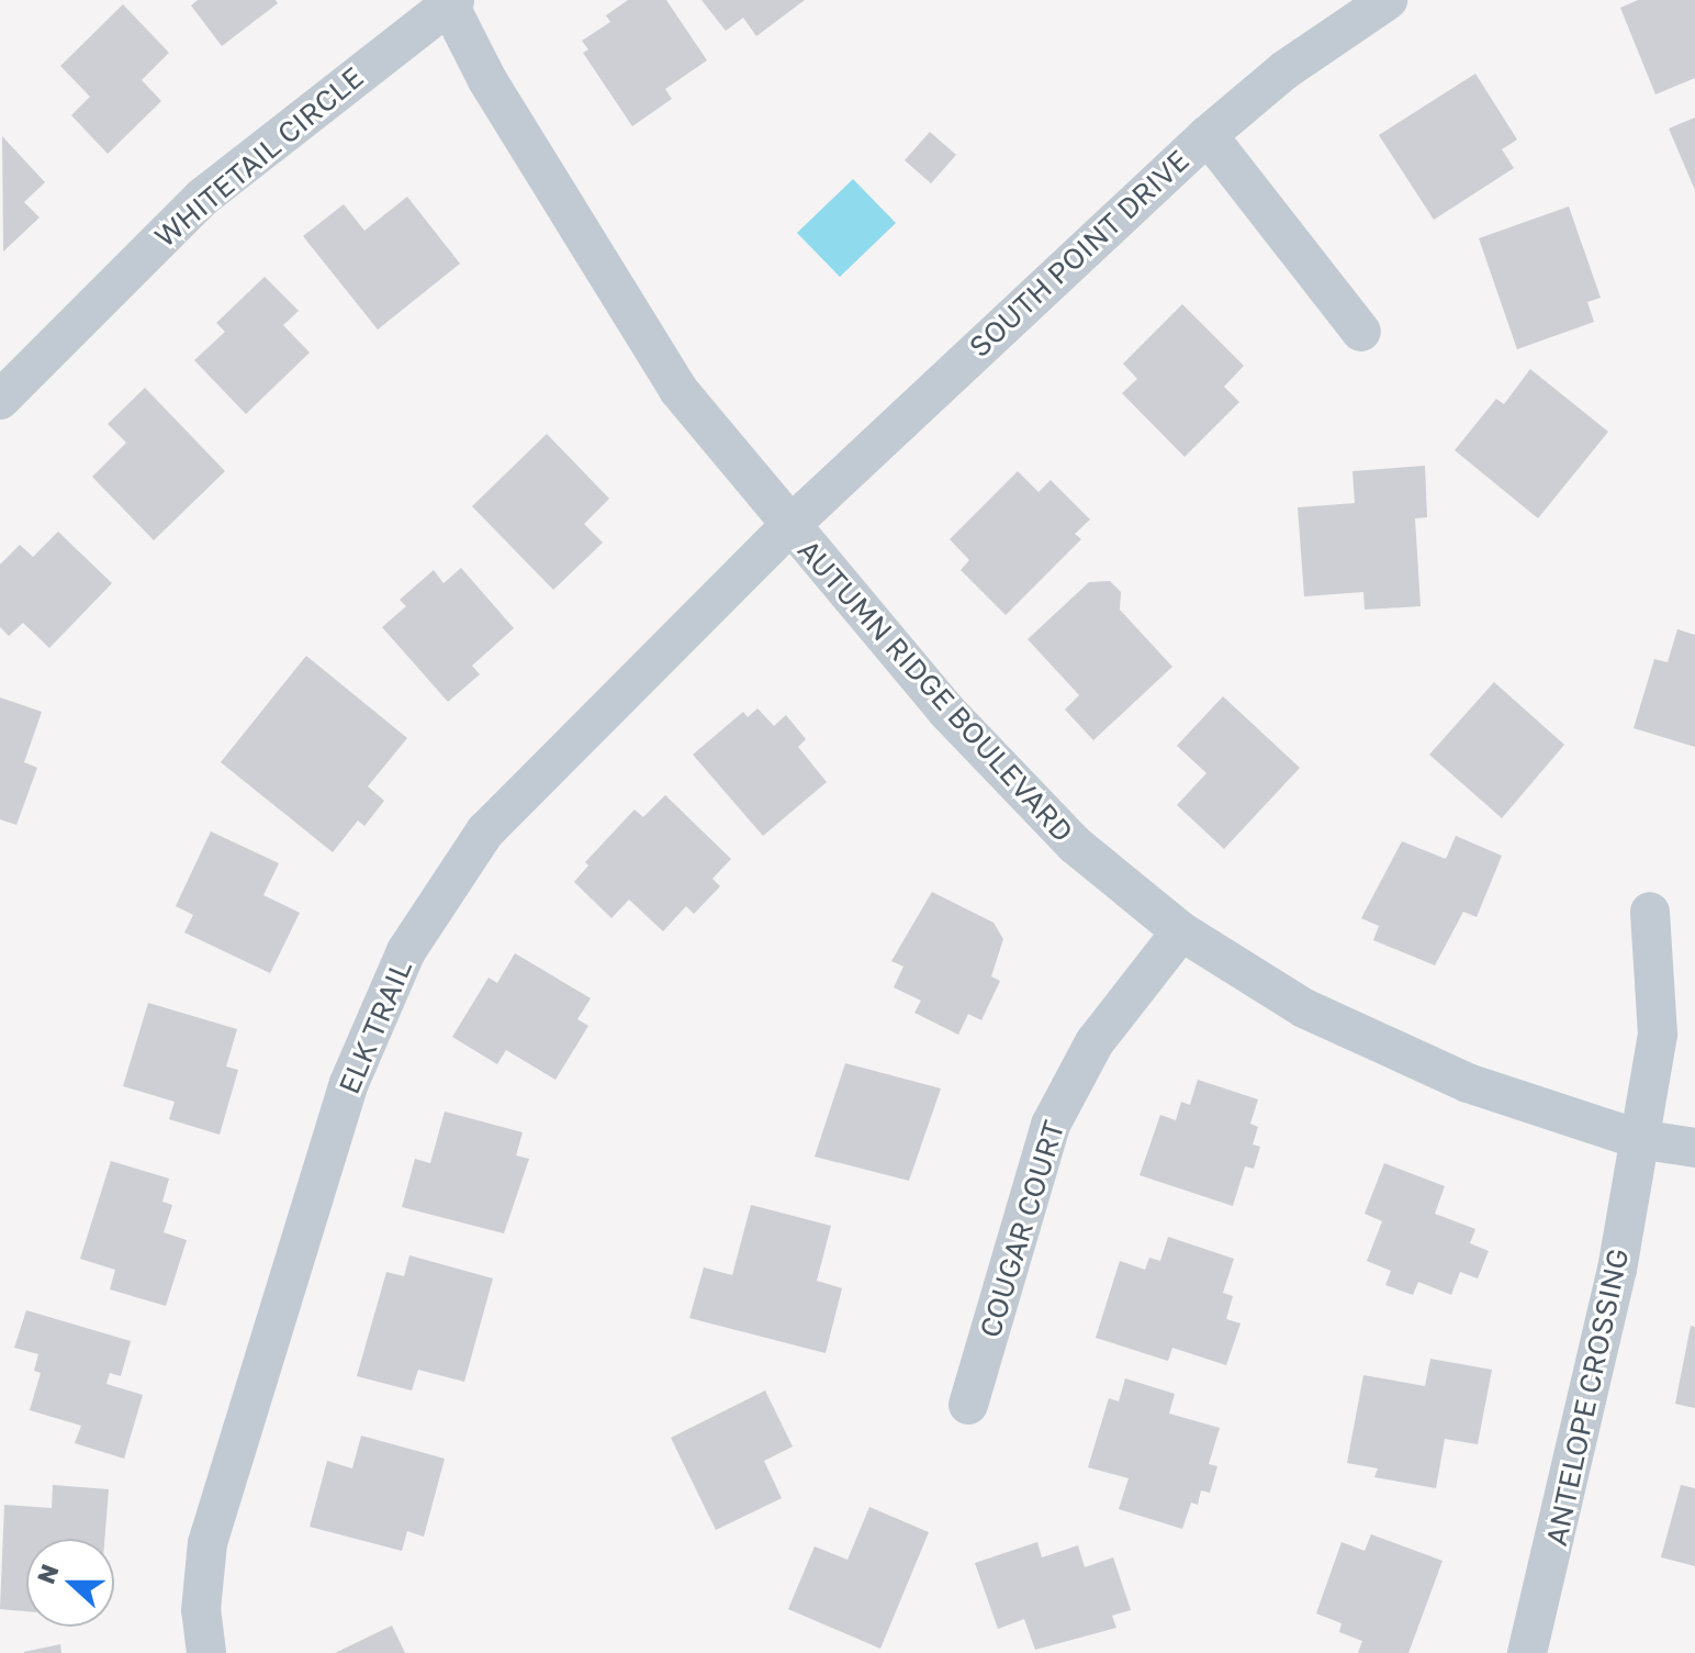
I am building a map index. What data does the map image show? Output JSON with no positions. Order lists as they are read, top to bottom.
{
  "streets": {
    "street": [
      "WHITETAIL CIRCLE",
      "SOUTH POINT DRIVE",
      "AUTUMN RIDGE BOULEVARD",
      "ELK TRAIL",
      "COUGAR COURT",
      "ANTELOPE CROSSING"
    ]
  },
  "crossings": [
    ["WHITETAIL CIRCLE", "AUTUMN RIDGE BOULEVARD"],
    ["SOUTH POINT DRIVE", "AUTUMN RIDGE BOULEVARD"],
    ["SOUTH POINT DRIVE", "ELK TRAIL"],
    ["AUTUMN RIDGE BOULEVARD", "ELK TRAIL"],
    ["AUTUMN RIDGE BOULEVARD", "COUGAR COURT"],
    ["AUTUMN RIDGE BOULEVARD", "ANTELOPE CROSSING"]
  ],
  "north": "left"
}
